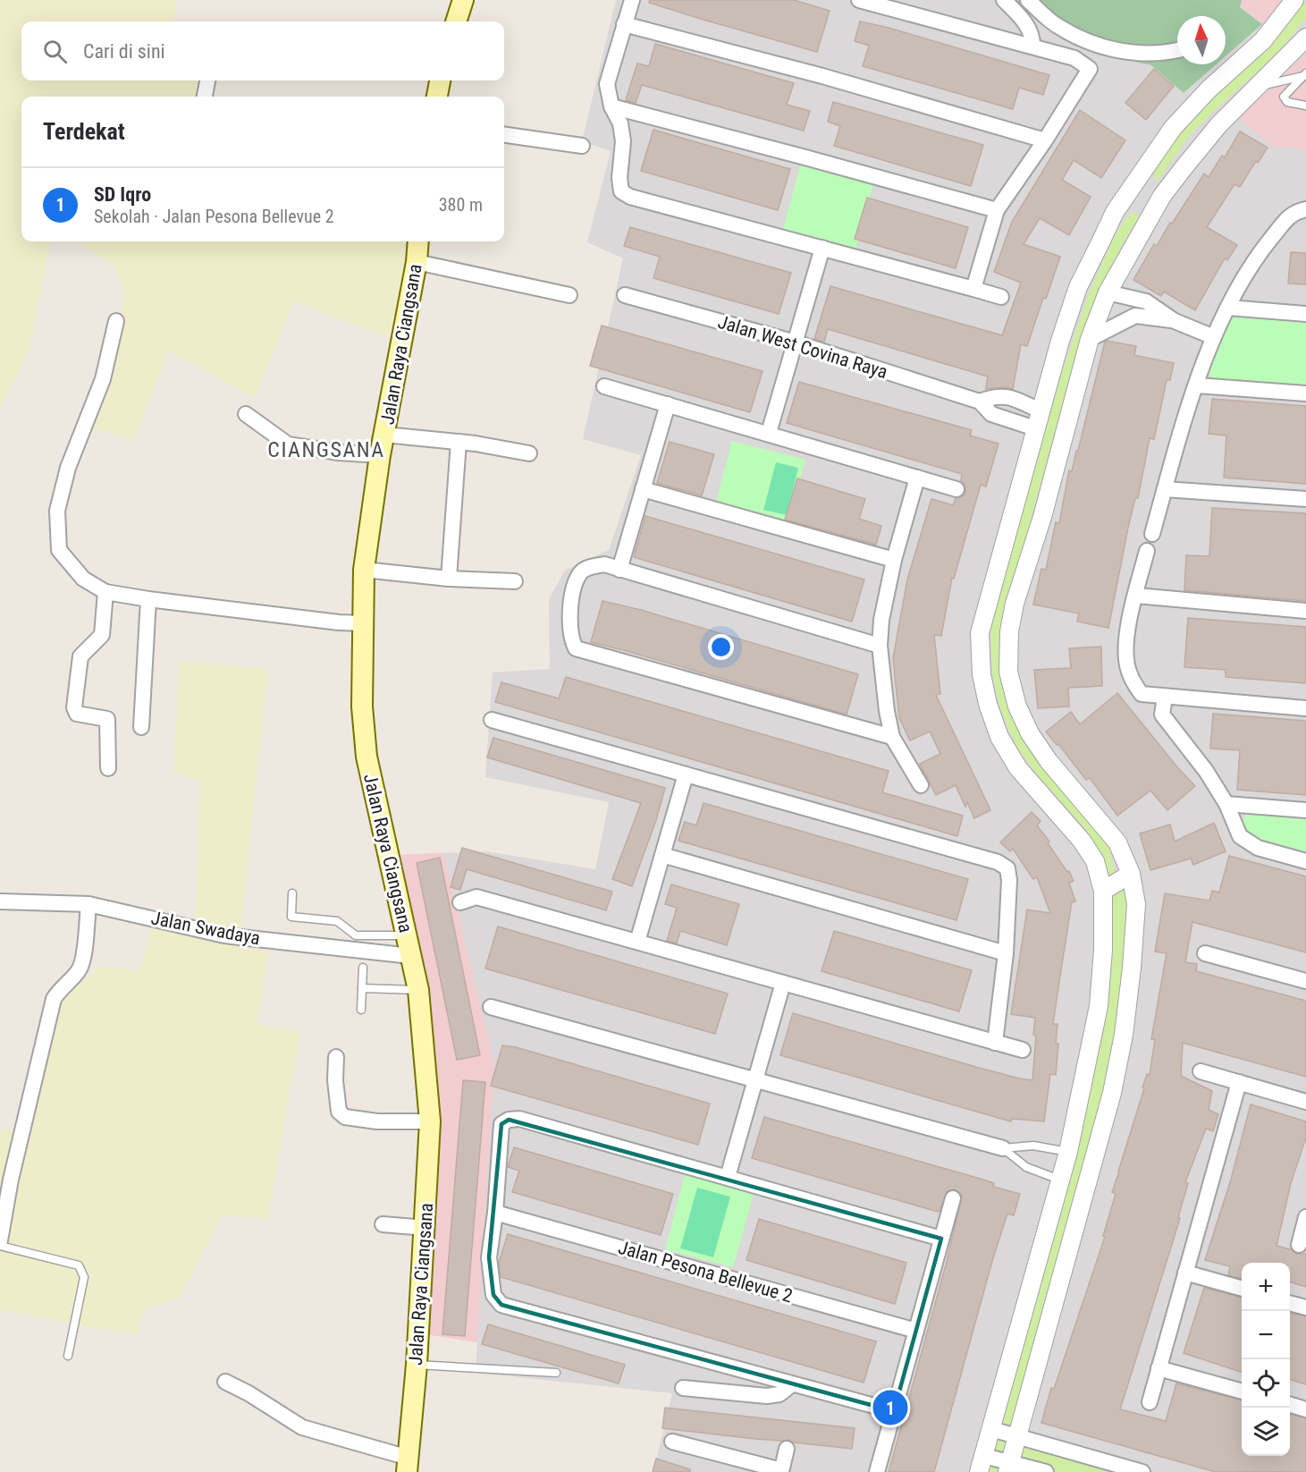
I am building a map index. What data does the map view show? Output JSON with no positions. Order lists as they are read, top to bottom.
{
  "streets": {
    "main road": ["Jalan Raya Ciangsana"],
    "street": ["Jalan West Covina Raya", "Jalan Swadaya", "Jalan Pesona Bellevue 2"]
  },
  "crossings": [
    ["Jalan Raya Ciangsana", "Jalan Swadaya"]
  ],
  "districts": ["CIANGSANA"],
  "north": "top",
  "page": {
    "search": "Cari di sini",
    "heading": "Terdekat",
    "list": [
      {
        "mark": "1",
        "name": "SD Iqro",
        "note": "Sekolah · Jalan Pesona Bellevue 2",
        "value": "380 m"
      }
    ],
    "map_buttons": ["+", "−"],
    "pins": "1"
  }
}
